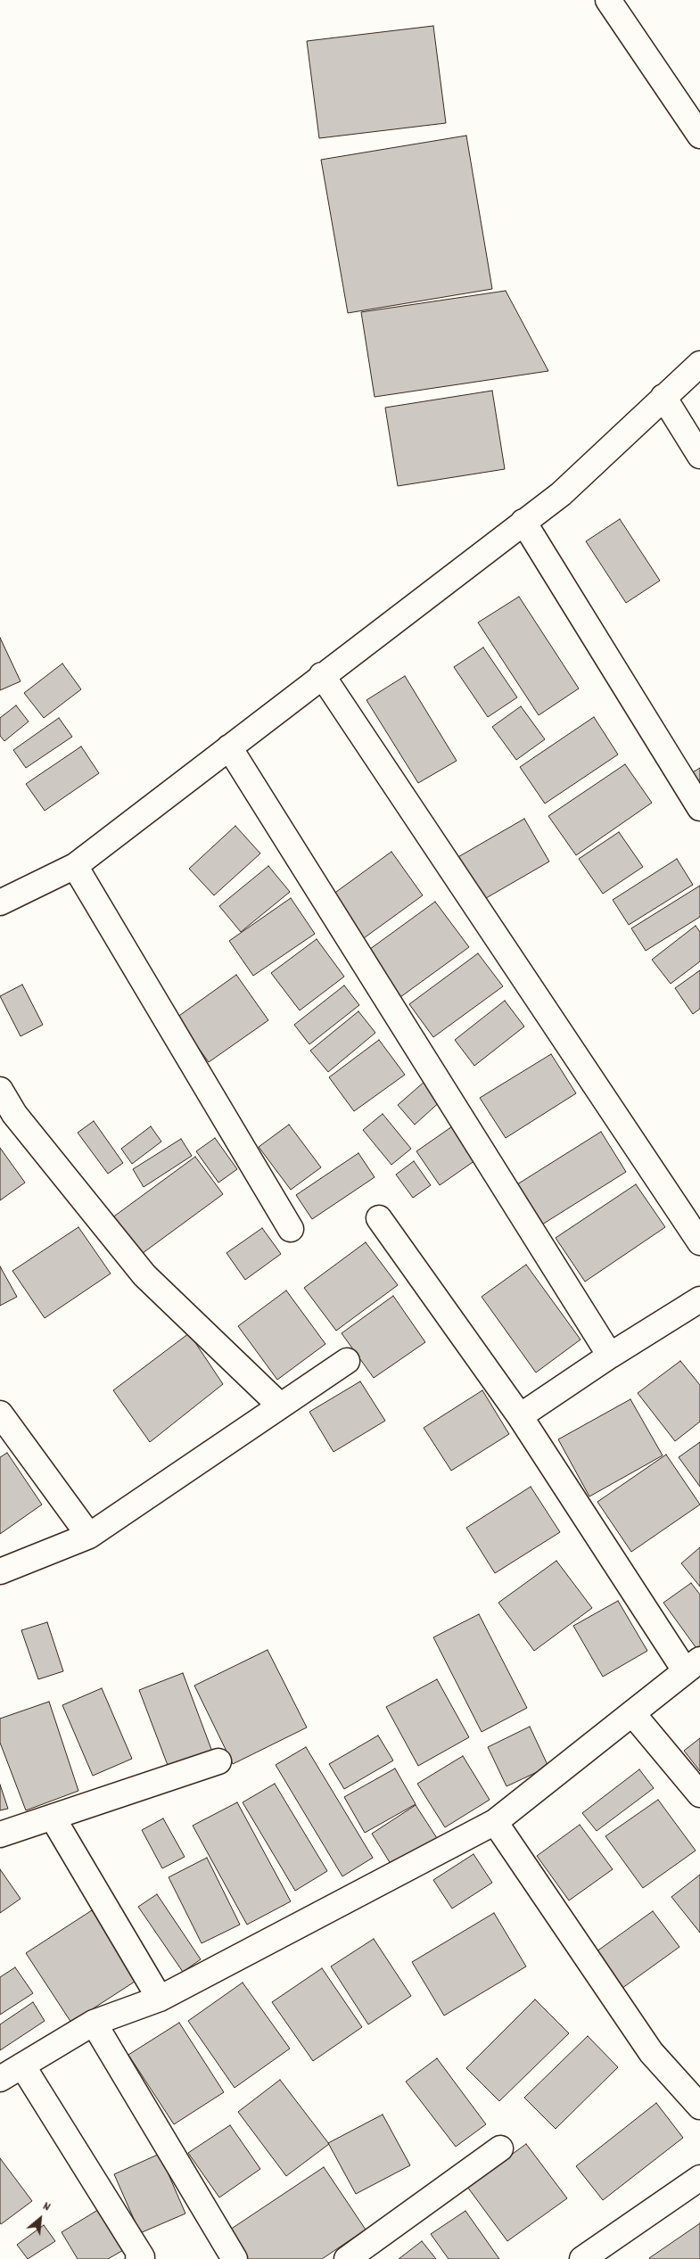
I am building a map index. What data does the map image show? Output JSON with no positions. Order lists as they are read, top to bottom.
{
  "north": "top right"
}
